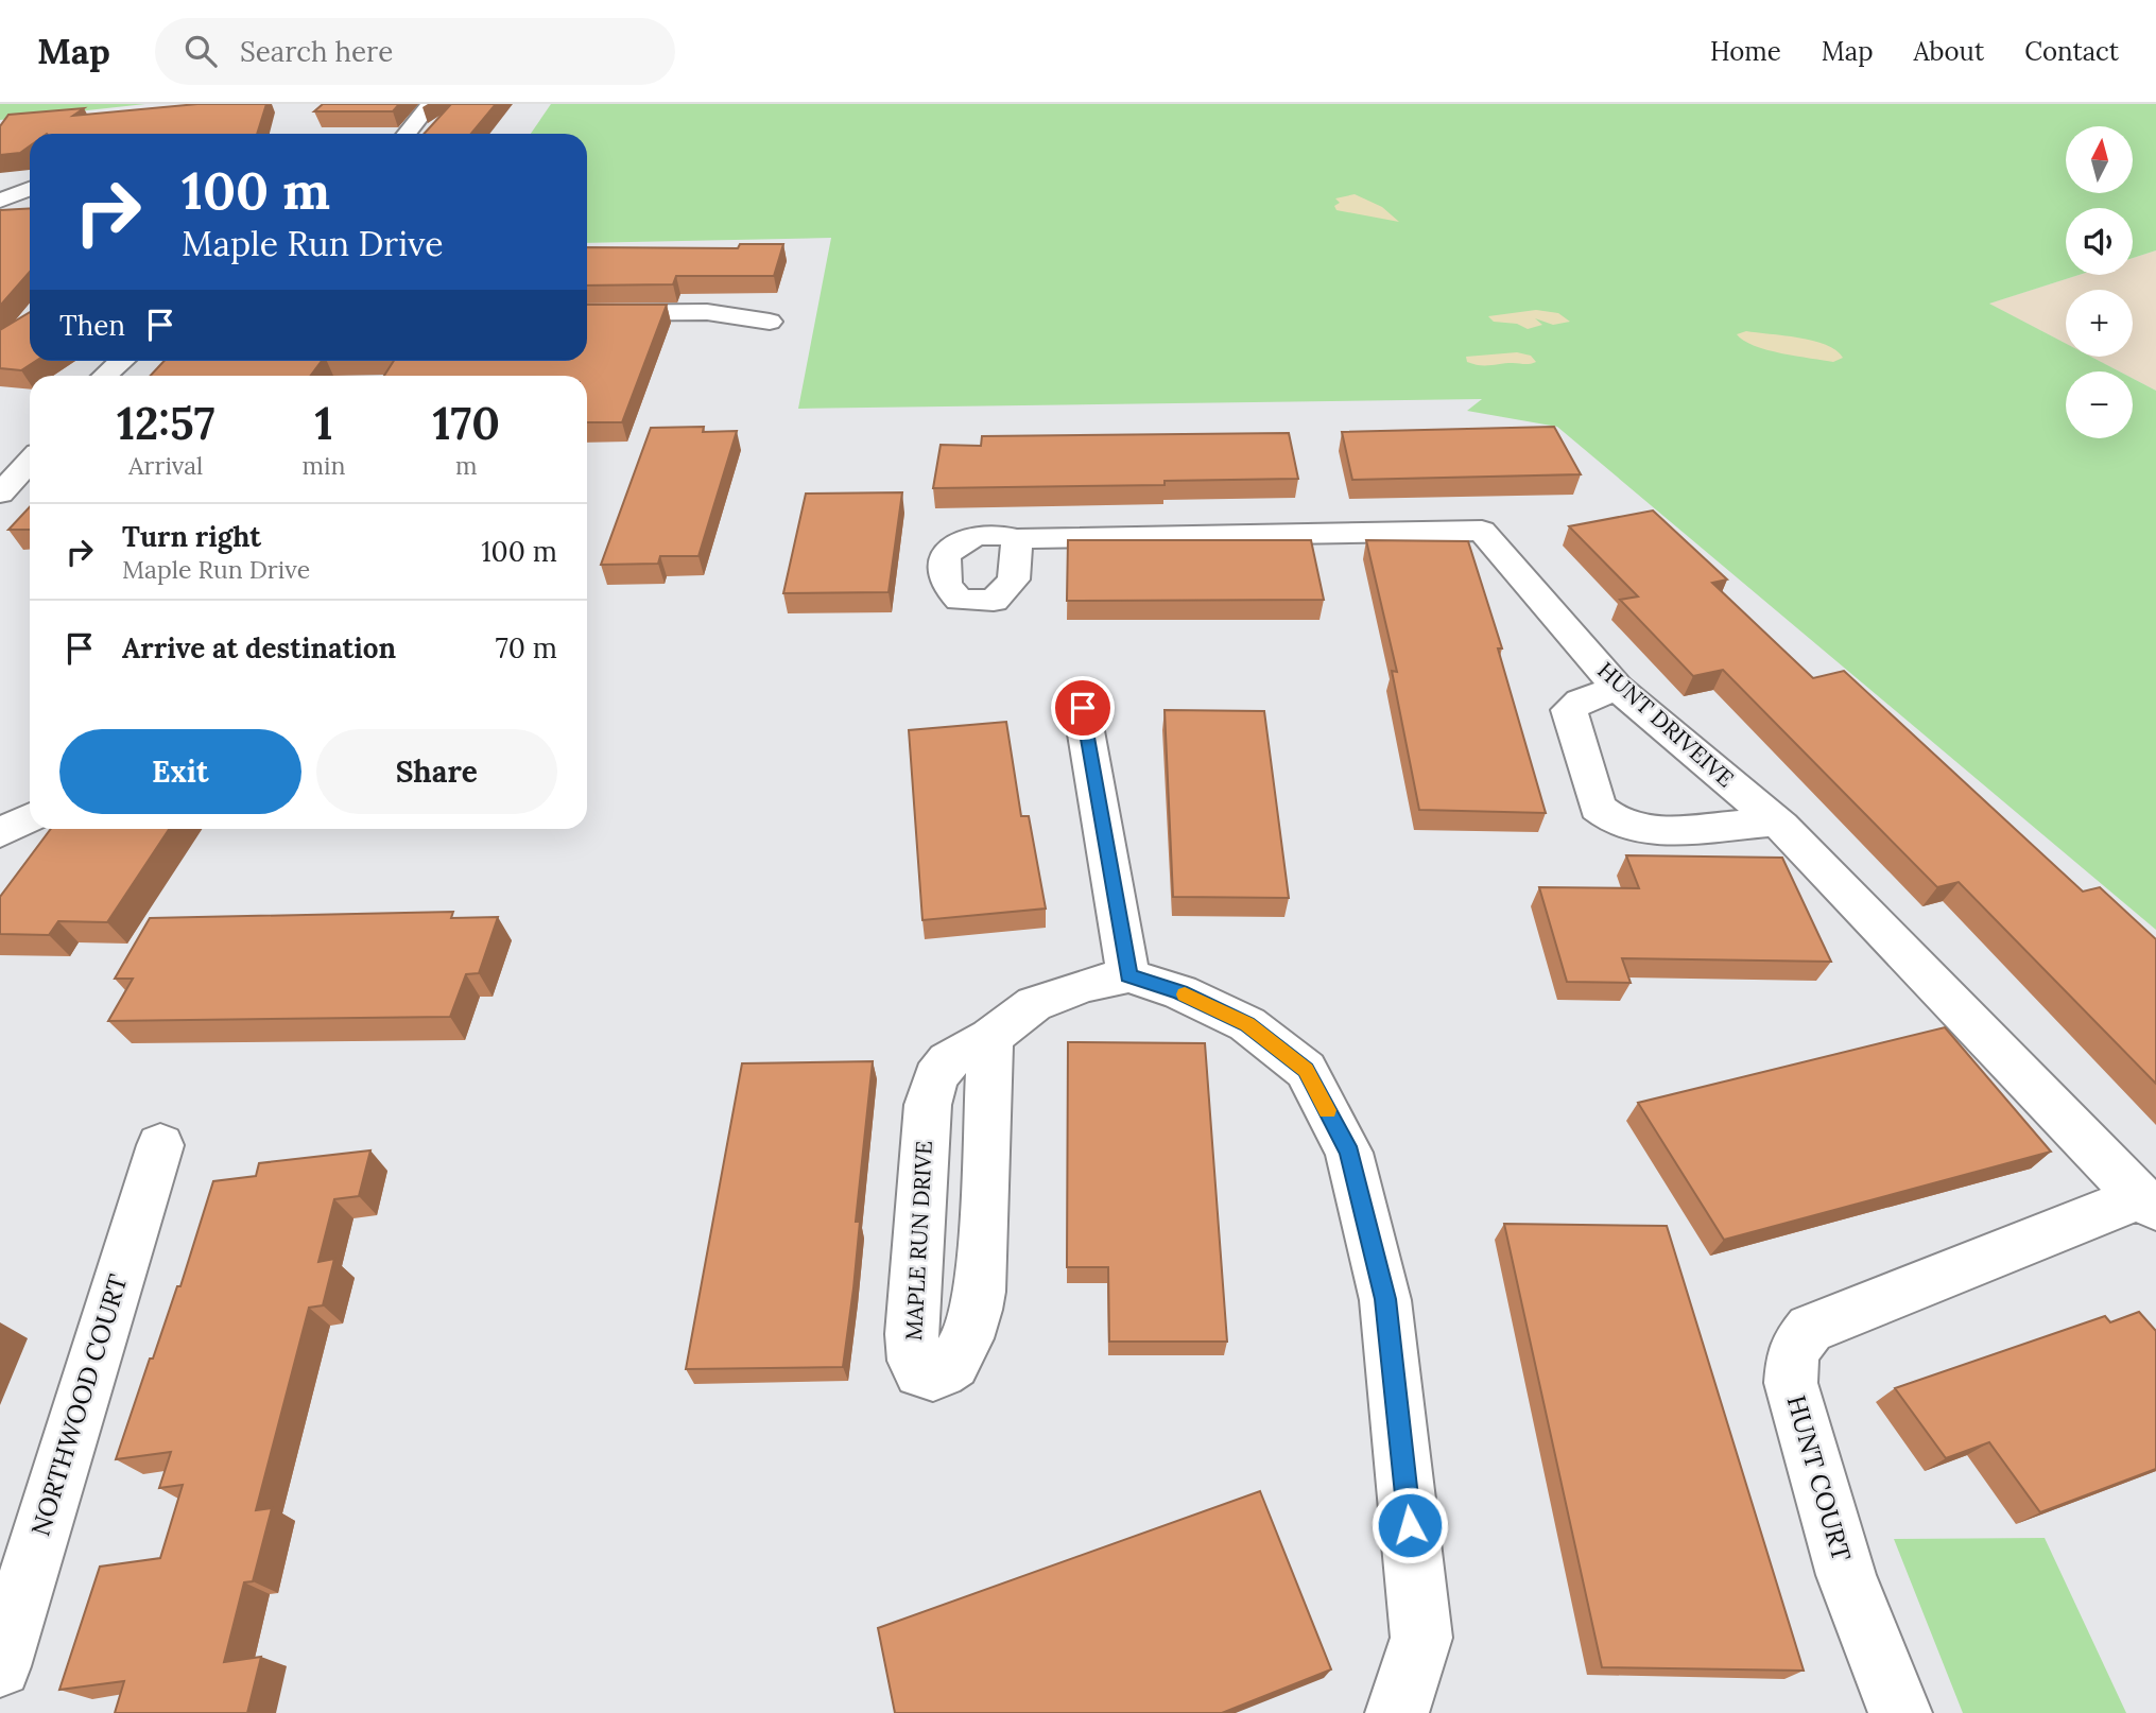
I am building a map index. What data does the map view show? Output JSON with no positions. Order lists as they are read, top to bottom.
{
  "streets": {
    "street": [
      "HUNT DRIVEIVE",
      "MAPLE RUN DRIVE",
      "NORTHWOOD COURT",
      "HUNT COURT"
    ]
  },
  "crossings": [
    ["HUNT DRIVEIVE", "HUNT COURT"]
  ],
  "north": "top",
  "page": {
    "header": "Map",
    "search": "Search here",
    "nav": [
      "Home",
      "Map",
      "About",
      "Contact"
    ],
    "map_buttons": ["+", "−"],
    "turn": ["100 m", "Maple Run Drive"],
    "then": "Then",
    "eta": [
      "12:57",
      "Arrival",
      "1",
      "min",
      "170",
      "m"
    ],
    "list": [
      {
        "name": "Turn right",
        "note": "Maple Run Drive",
        "value": "100 m"
      },
      {
        "name": "Arrive at destination",
        "value": "70 m"
      }
    ],
    "buttons": ["Exit", "Share"]
  }
}
